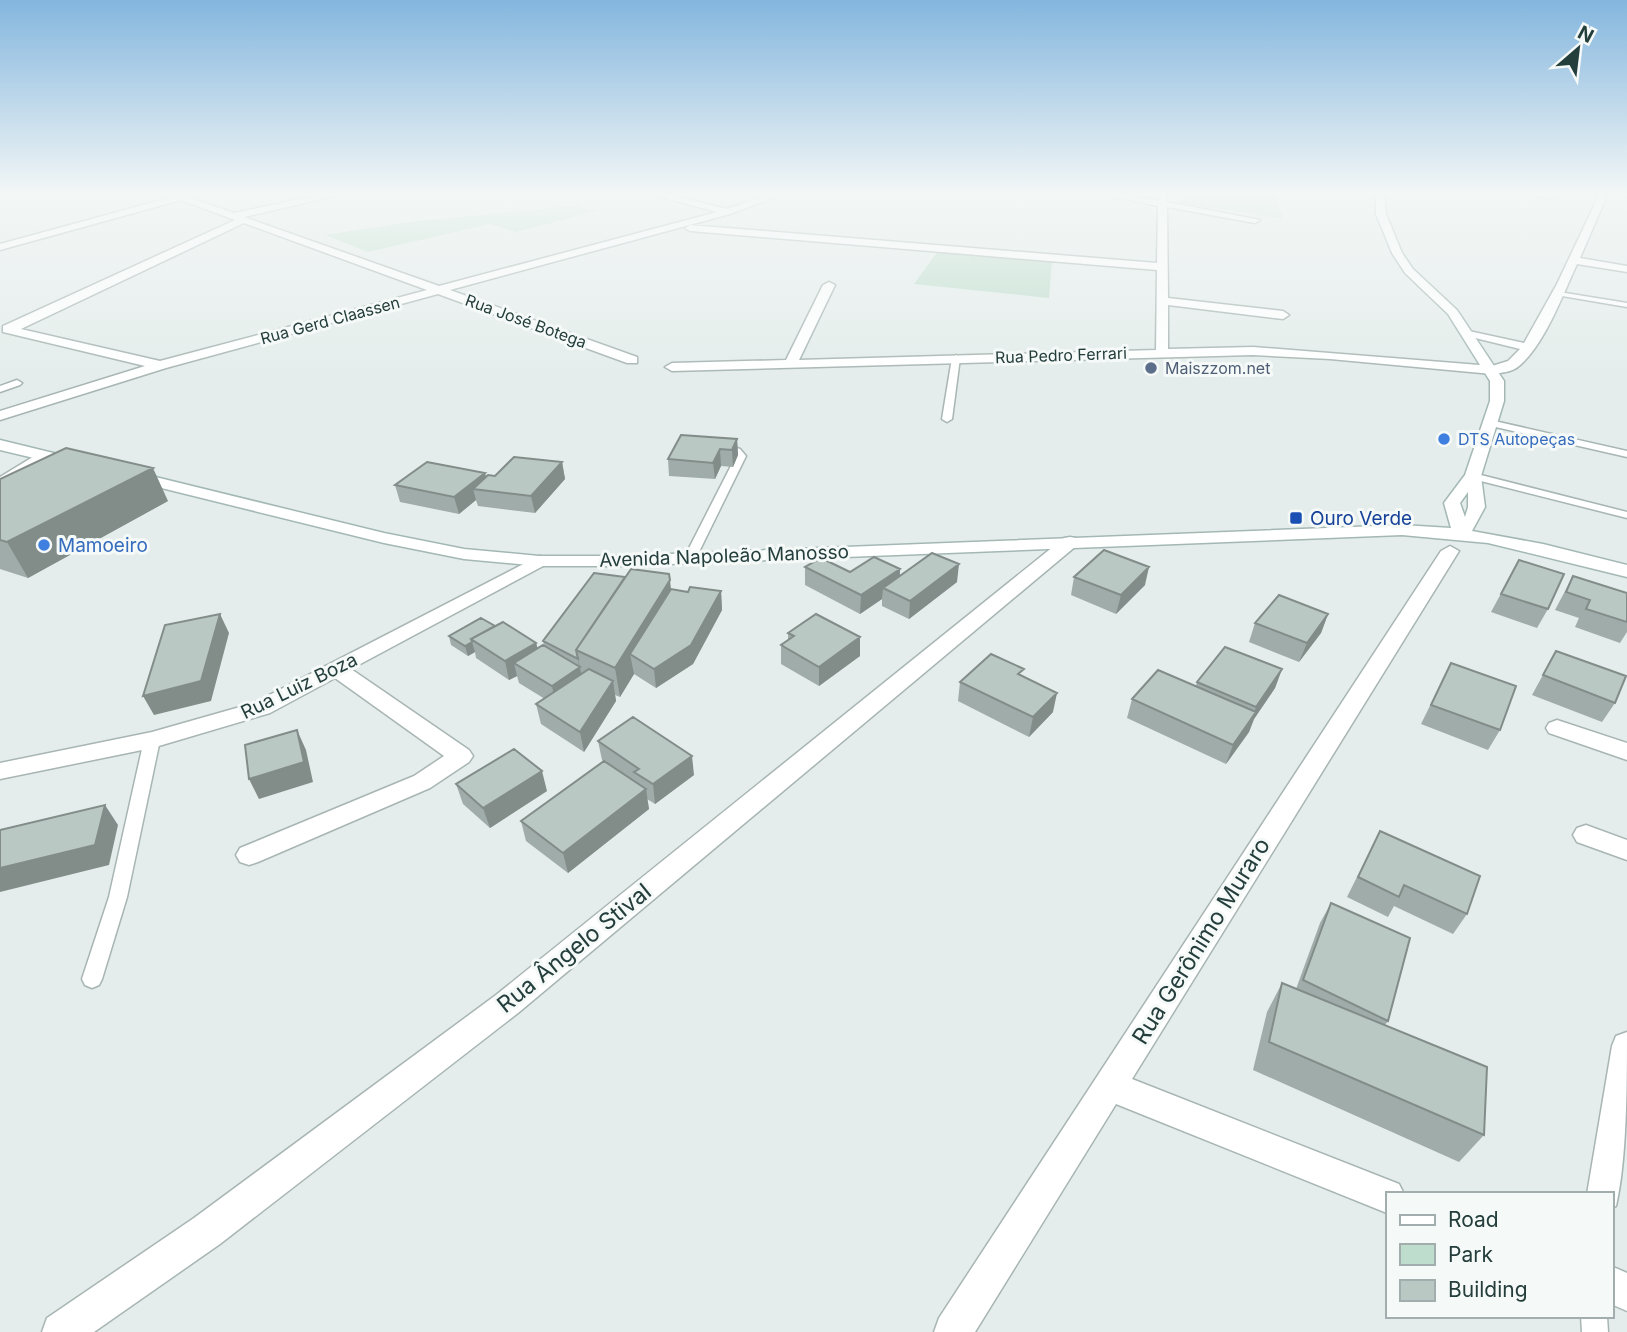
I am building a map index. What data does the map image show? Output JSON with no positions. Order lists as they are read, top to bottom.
{
  "streets": {
    "street": [
      "Rua Gerd Claassen",
      "Rua José Botega",
      "Rua Pedro Ferrari",
      "Avenida Napoleão Manosso",
      "Rua Luiz Boza",
      "Rua Gerônimo Muraro",
      "Rua Ângelo Stival"
    ]
  },
  "crossings": [
    ["Rua Gerd Claassen", "Rua José Botega"],
    ["Rua Pedro Ferrari", "Rua Gerônimo Muraro"],
    ["Avenida Napoleão Manosso", "Rua Luiz Boza"],
    ["Avenida Napoleão Manosso", "Rua Gerônimo Muraro"],
    ["Avenida Napoleão Manosso", "Rua Ângelo Stival"]
  ],
  "places": {
    "other": ["Maiszzom.net", "DTS Autopeças", "Mamoeiro"],
    "transit": ["Ouro Verde"]
  },
  "legend": ["Road", "Park", "Building"],
  "north": "top right"
}
